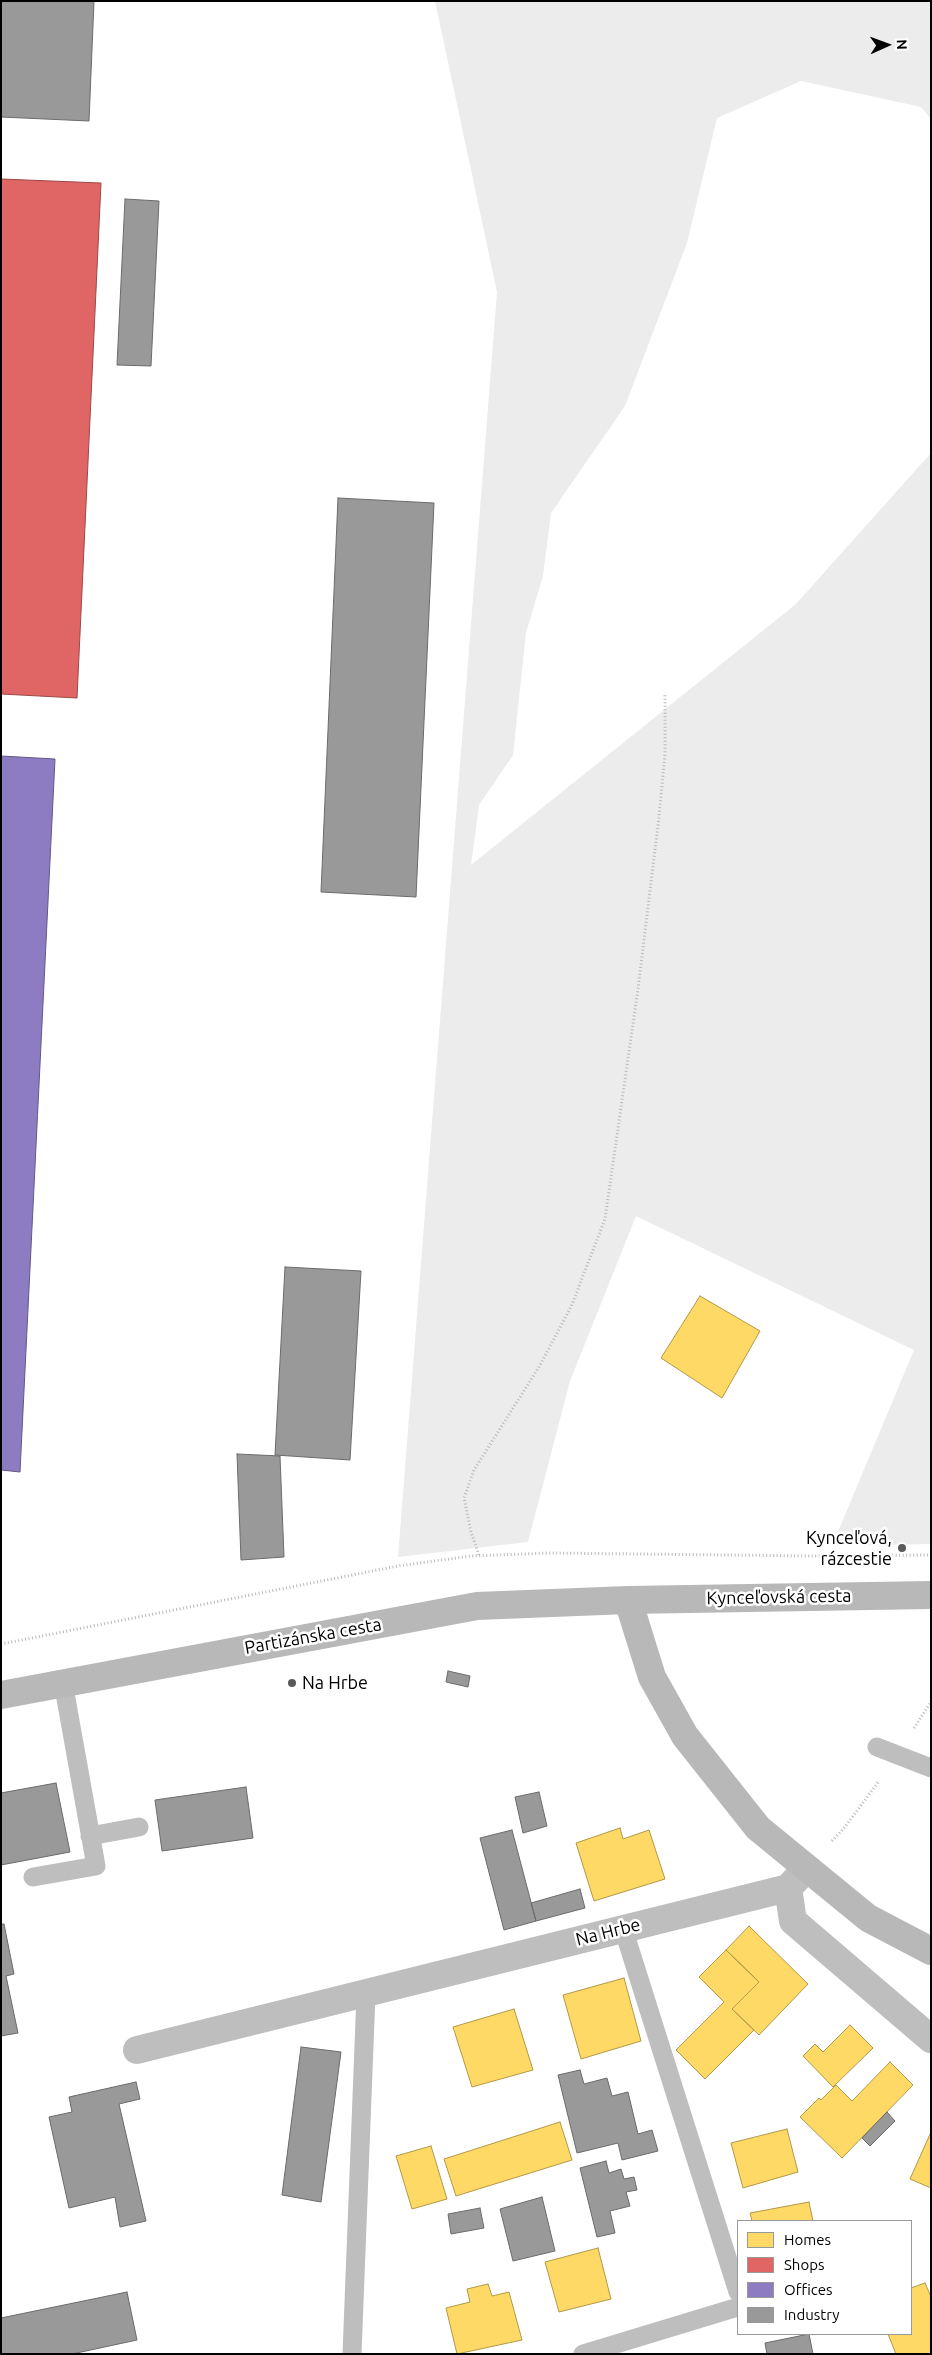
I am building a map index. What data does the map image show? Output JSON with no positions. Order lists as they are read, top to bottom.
{
  "streets": {
    "street": ["Kynceľovská cesta", "Partizánska cesta", "Na Hrbe"]
  },
  "crossings": [
    ["Kynceľovská cesta", "Partizánska cesta"]
  ],
  "places": ["Kynceľová, rázcestie", "Na Hrbe"],
  "legend": [
    "Homes",
    "Shops",
    "Offices",
    "Industry"
  ],
  "north": "right"
}
